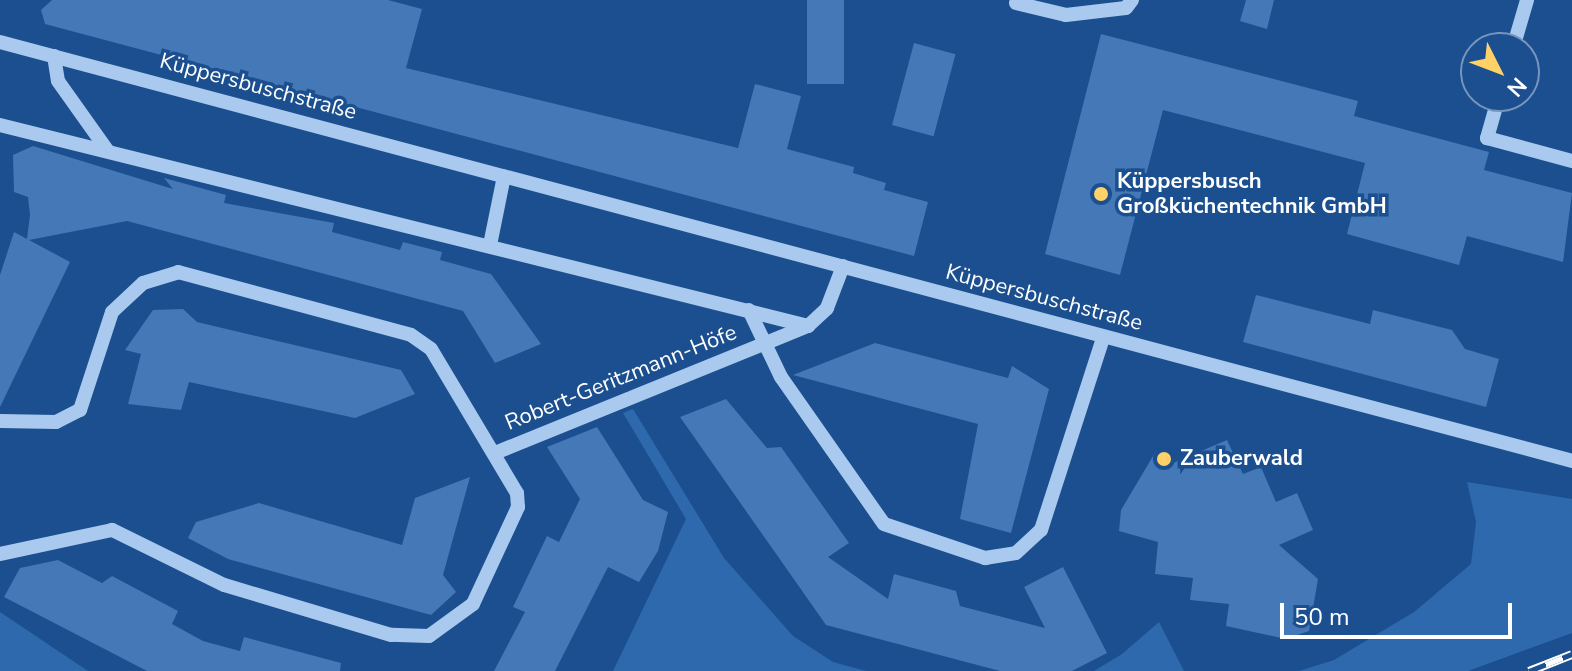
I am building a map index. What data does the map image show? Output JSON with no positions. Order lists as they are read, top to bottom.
{
  "streets": {
    "street": ["Küppersbuschstraße", "Robert-Geritzmann-Höfe"]
  },
  "crossings": [
    ["Küppersbuschstraße", "Robert-Geritzmann-Höfe"]
  ],
  "places": ["Küppersbusch Großküchentechnik GmbH", "Zauberwald"],
  "scale_bar": "50 m",
  "north": "bottom right"
}
